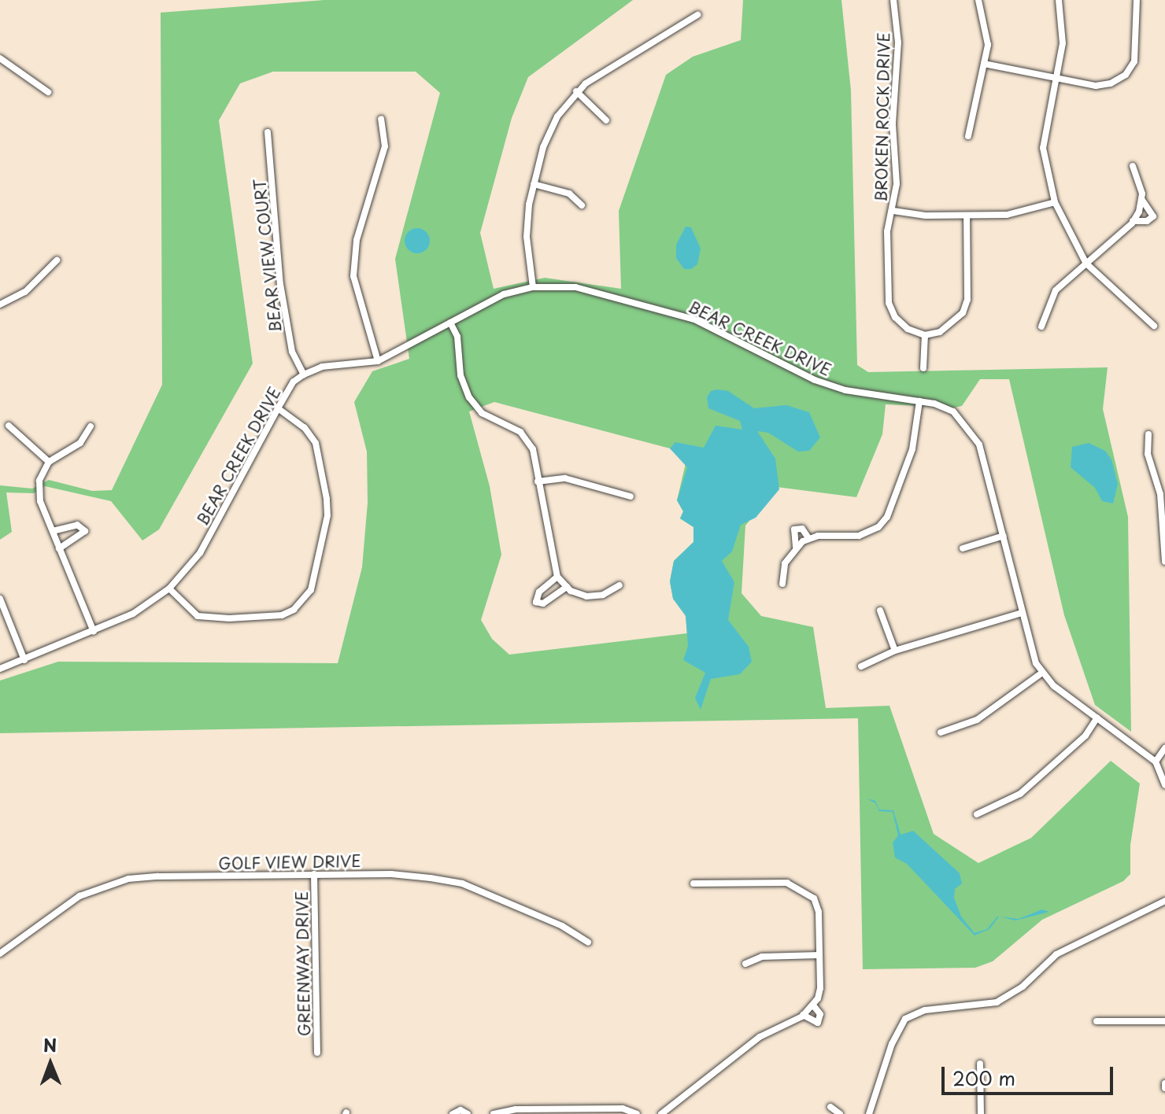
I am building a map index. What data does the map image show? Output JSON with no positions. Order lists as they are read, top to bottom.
{
  "streets": {
    "street": [
      "BROKEN ROCK DRIVE",
      "BEAR VIEW COURT",
      "BEAR CREEK DRIVE",
      "GOLF VIEW DRIVE",
      "GREENWAY DRIVE"
    ]
  },
  "crossings": [
    ["BEAR VIEW COURT", "BEAR CREEK DRIVE"],
    ["GOLF VIEW DRIVE", "GREENWAY DRIVE"]
  ],
  "scale_bar": "200 m",
  "north": "top"
}
